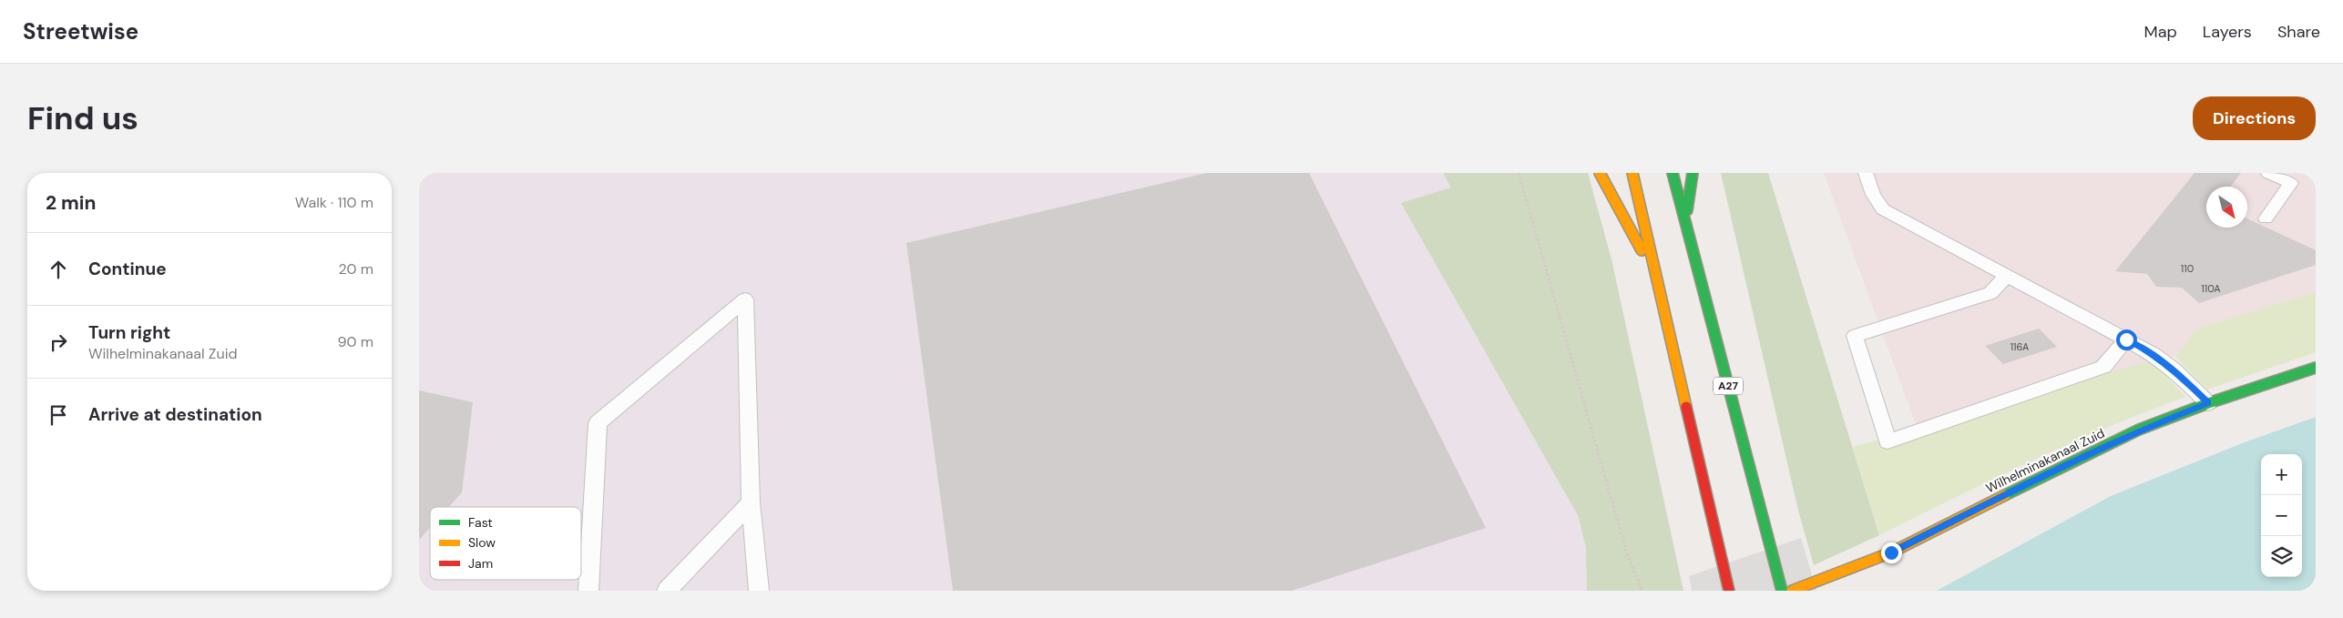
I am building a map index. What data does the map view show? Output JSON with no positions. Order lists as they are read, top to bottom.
{
  "streets": {
    "main road": ["A27", "Wilhelminakanaal Zuid"]
  },
  "house_numbers": ["110", "110A", "116A"],
  "legend": ["Fast", "Slow", "Jam"],
  "north": "bottom right",
  "page": {
    "header": "Streetwise",
    "nav": ["Map", "Layers", "Share"],
    "buttons": "Directions",
    "title": "Find us",
    "heading": ["2 min", "Walk · 110 m"],
    "list": [
      ["Continue", "20 m"],
      ["Turn right", "Wilhelminakanaal Zuid", "90 m"],
      "Arrive at destination"
    ],
    "map_buttons": ["+", "−"]
  }
}
